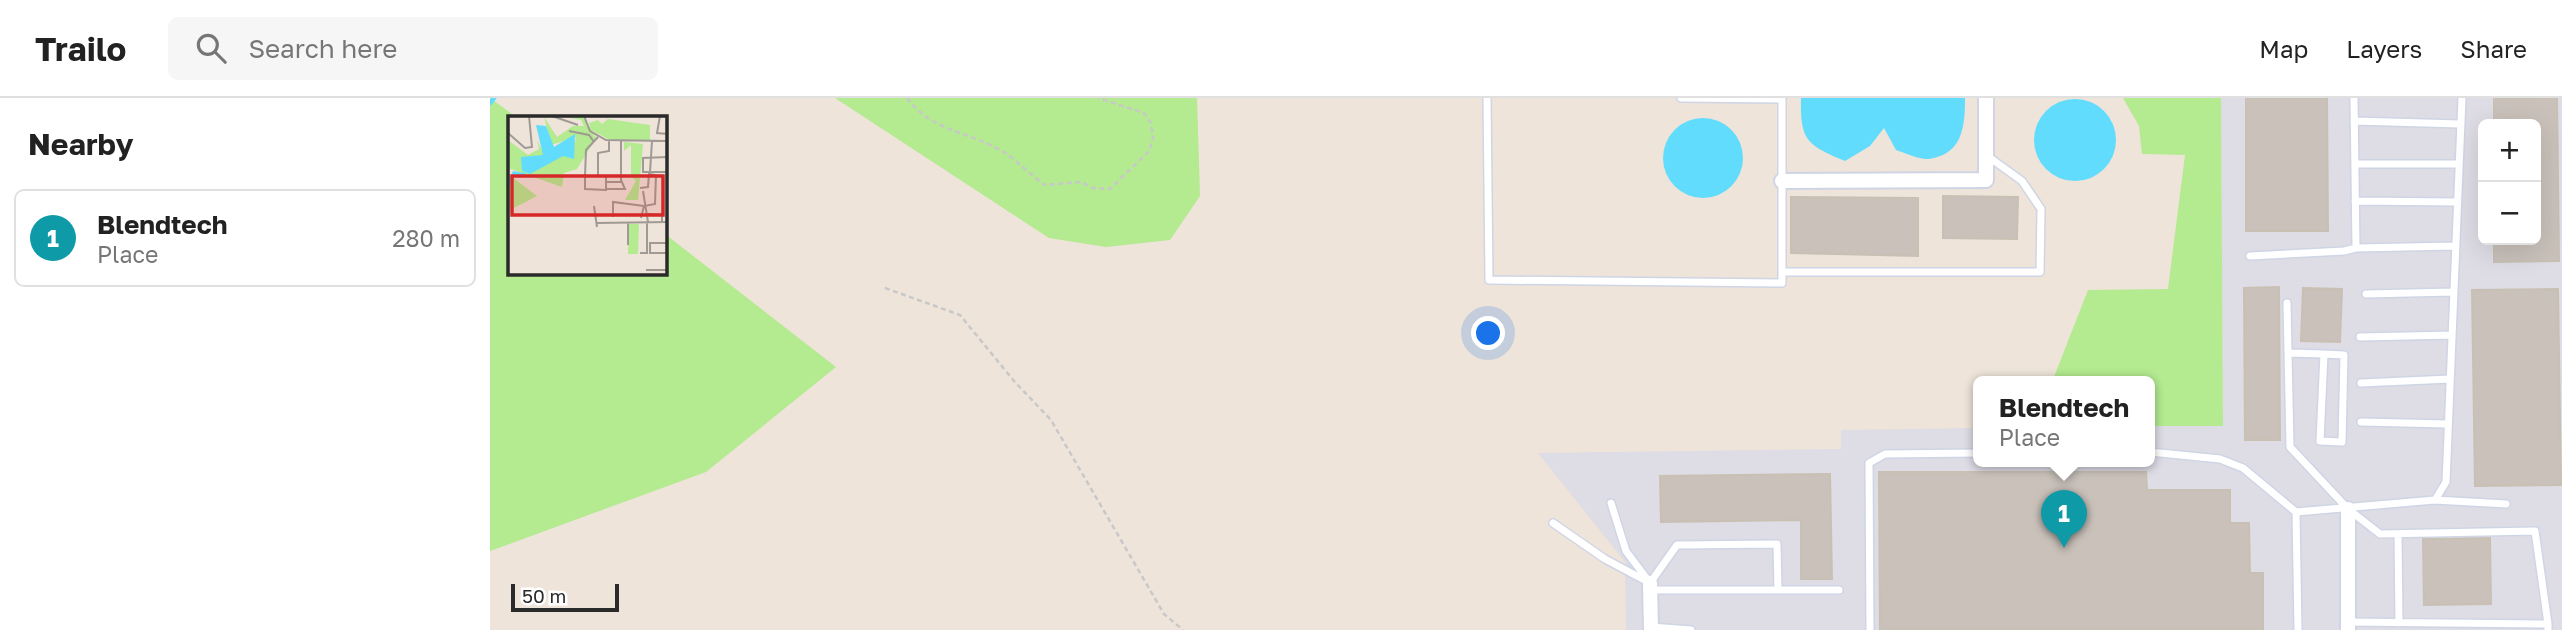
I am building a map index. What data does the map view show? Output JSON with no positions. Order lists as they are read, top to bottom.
{
  "scale_bar": "50 m",
  "page": {
    "header": "Trailo",
    "search": "Search here",
    "nav": ["Map", "Layers", "Share"],
    "heading": "Nearby",
    "map_buttons": ["+", "−"],
    "list": [
      {
        "mark": "1",
        "name": "Blendtech",
        "note": "Place",
        "value": "280 m"
      }
    ],
    "popup": ["Blendtech", "Place"],
    "pins": "1",
    "scale": "50 m"
  }
}
